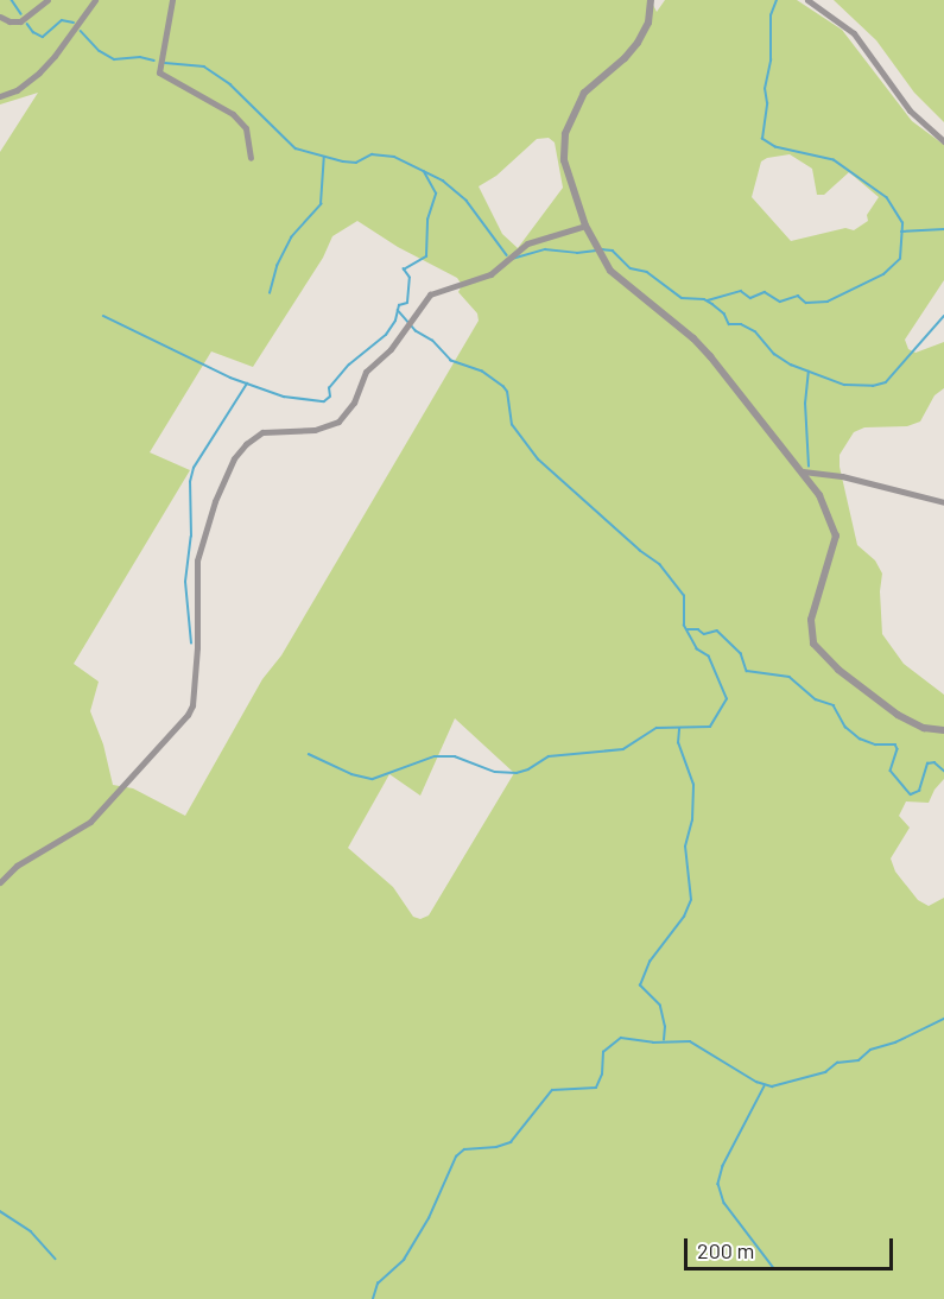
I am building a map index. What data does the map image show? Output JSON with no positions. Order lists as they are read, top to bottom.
{
  "scale_bar": "200 m"
}
